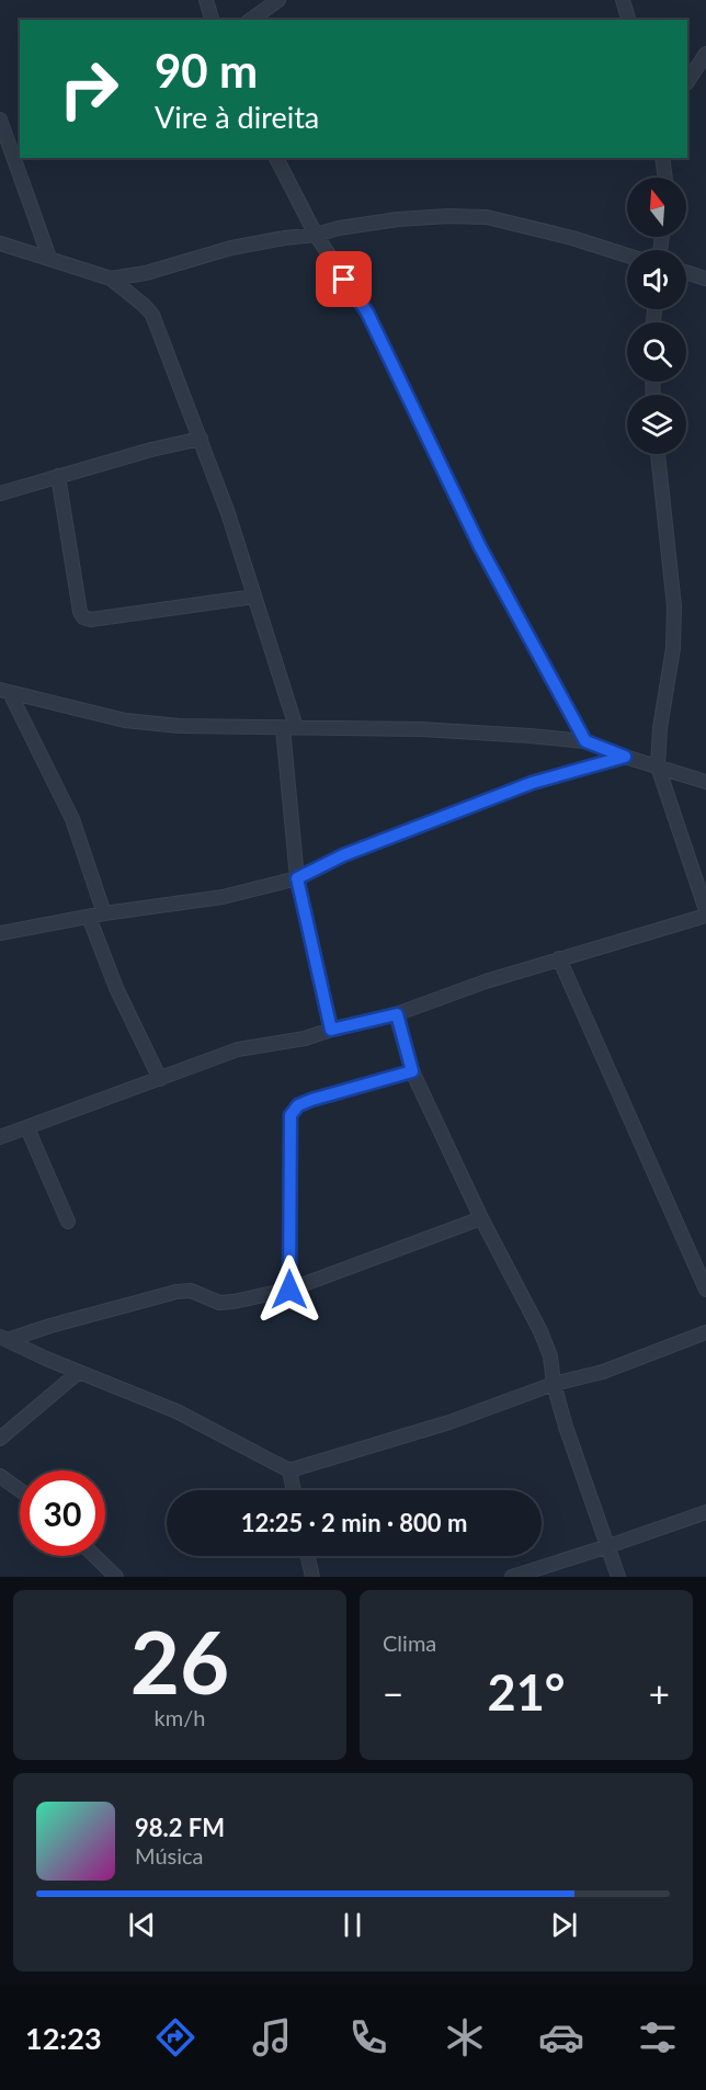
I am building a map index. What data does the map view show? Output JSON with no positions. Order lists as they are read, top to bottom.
{
  "north": "top",
  "page": {
    "turn": ["90 m", "Vire à direita"],
    "limit": "30",
    "trip": "12:25 · 2 min · 800 m",
    "tile": [
      ["26", "km/h"],
      "Clima"
    ],
    "heat": ["−", "21°", "+"],
    "song": ["98.2 FM", "Música"],
    "tabs": "12:23"
  }
}
